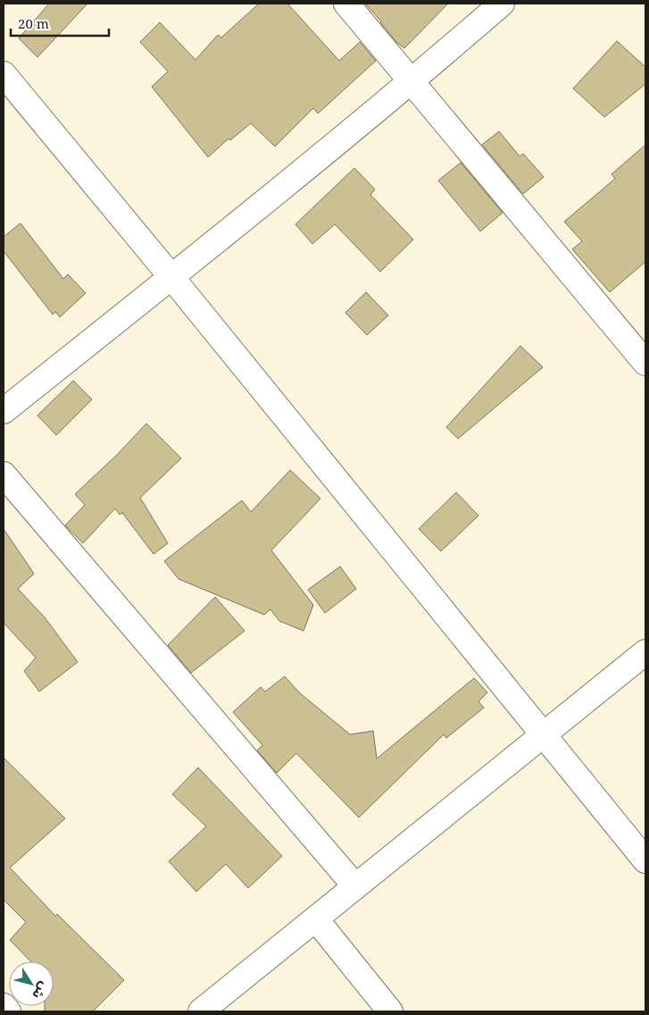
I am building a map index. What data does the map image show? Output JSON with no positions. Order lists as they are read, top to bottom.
{
  "scale_bar": "20 m",
  "north": "bottom right"
}
